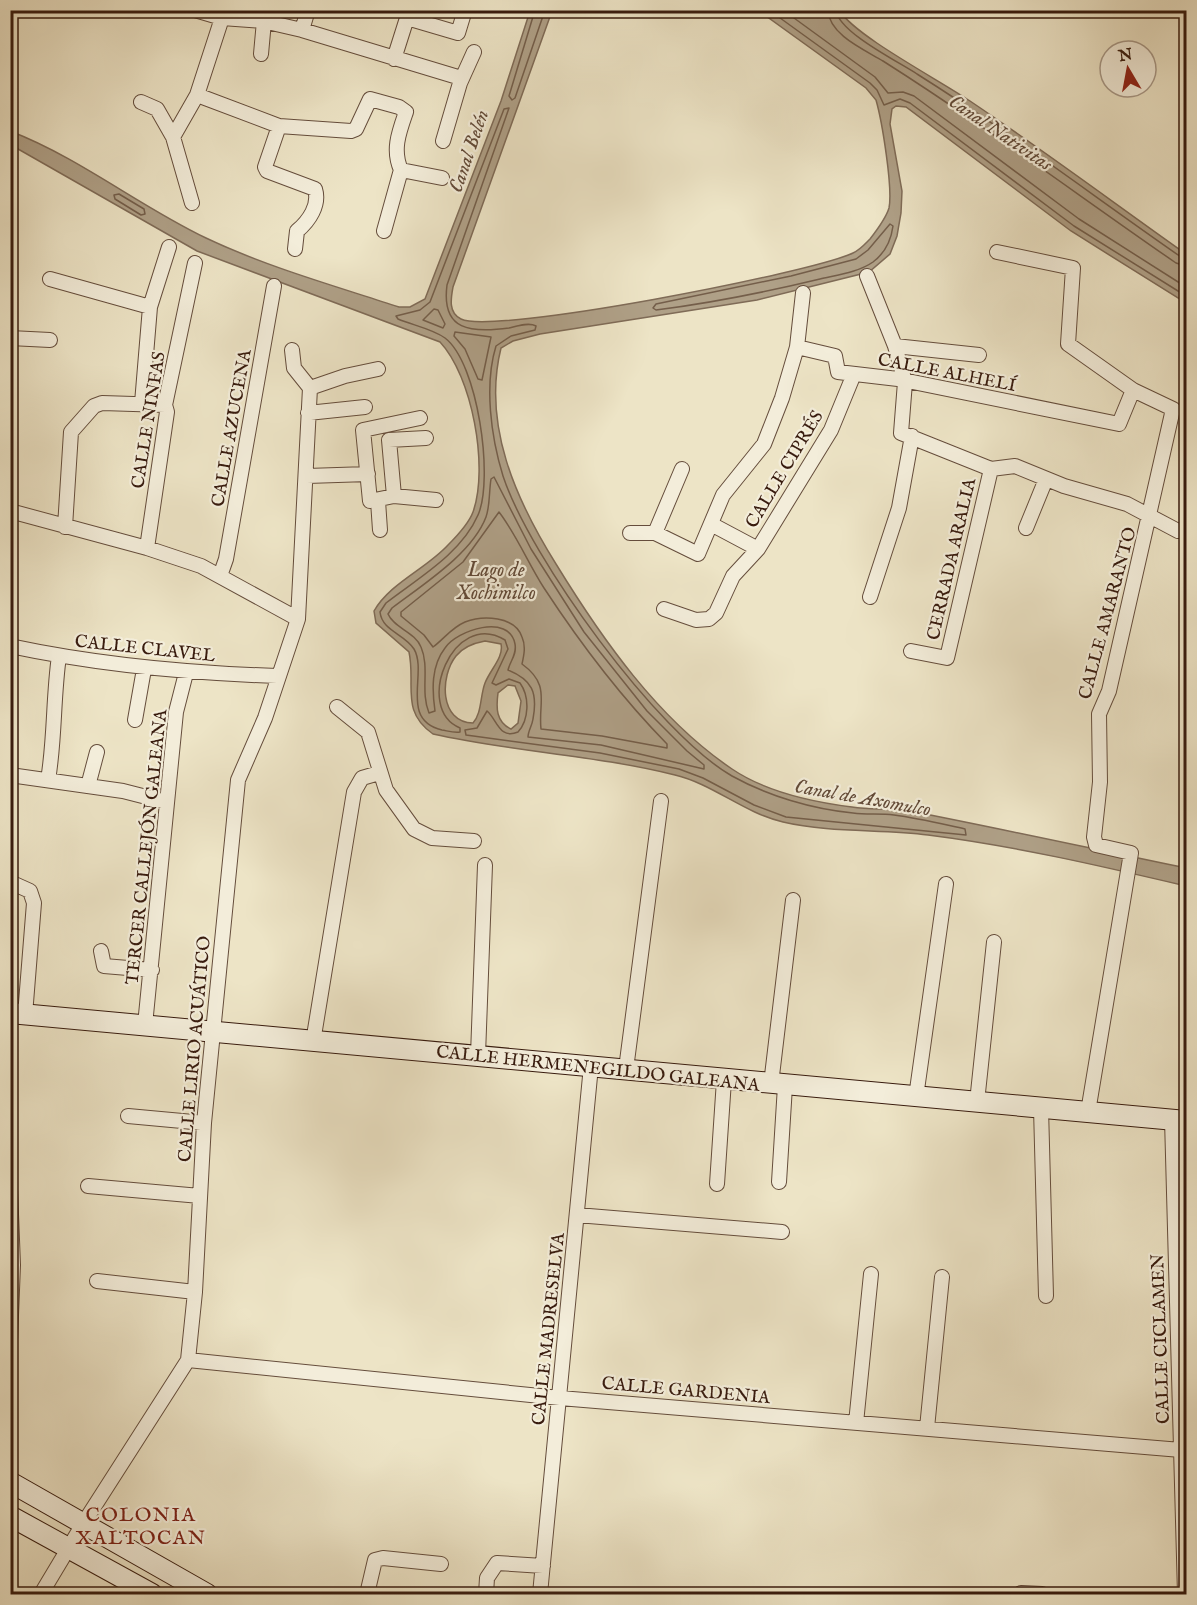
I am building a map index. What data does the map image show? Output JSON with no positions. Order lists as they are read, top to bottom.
{
  "streets": {
    "street": [
      "CALLE ALHELÍ",
      "CALLE NINFAS",
      "CALLE AZUCENA",
      "CALLE CIPRÉS",
      "CERRADA ARALIA",
      "CALLE AMARANTO",
      "CALLE CLAVEL",
      "TERCER CALLEJÓN GALEANA",
      "CALLE LIRIO ACUÁTICO",
      "CALLE HERMENEGILDO GALEANA",
      "CALLE MADRESELVA",
      "CALLE CICLAMEN",
      "CALLE GARDENIA"
    ]
  },
  "crossings": [
    ["CALLE ALHELÍ", "CALLE CIPRÉS"],
    ["CALLE ALHELÍ", "CALLE AMARANTO"],
    ["CALLE AMARANTO", "CALLE HERMENEGILDO GALEANA"],
    ["CALLE CLAVEL", "TERCER CALLEJÓN GALEANA"],
    ["CALLE CLAVEL", "CALLE LIRIO ACUÁTICO"],
    ["TERCER CALLEJÓN GALEANA", "CALLE HERMENEGILDO GALEANA"],
    ["CALLE LIRIO ACUÁTICO", "CALLE HERMENEGILDO GALEANA"],
    ["CALLE LIRIO ACUÁTICO", "CALLE GARDENIA"],
    ["CALLE HERMENEGILDO GALEANA", "CALLE MADRESELVA"],
    ["CALLE HERMENEGILDO GALEANA", "CALLE CICLAMEN"],
    ["CALLE MADRESELVA", "CALLE GARDENIA"],
    ["CALLE CICLAMEN", "CALLE GARDENIA"]
  ],
  "districts": ["COLONIA XALTOCAN"],
  "water": [
    "Canal Nativitas",
    "Canal Belén",
    "Lago de Xochimilco",
    "Canal de Axomulco"
  ],
  "north": "top"
}
